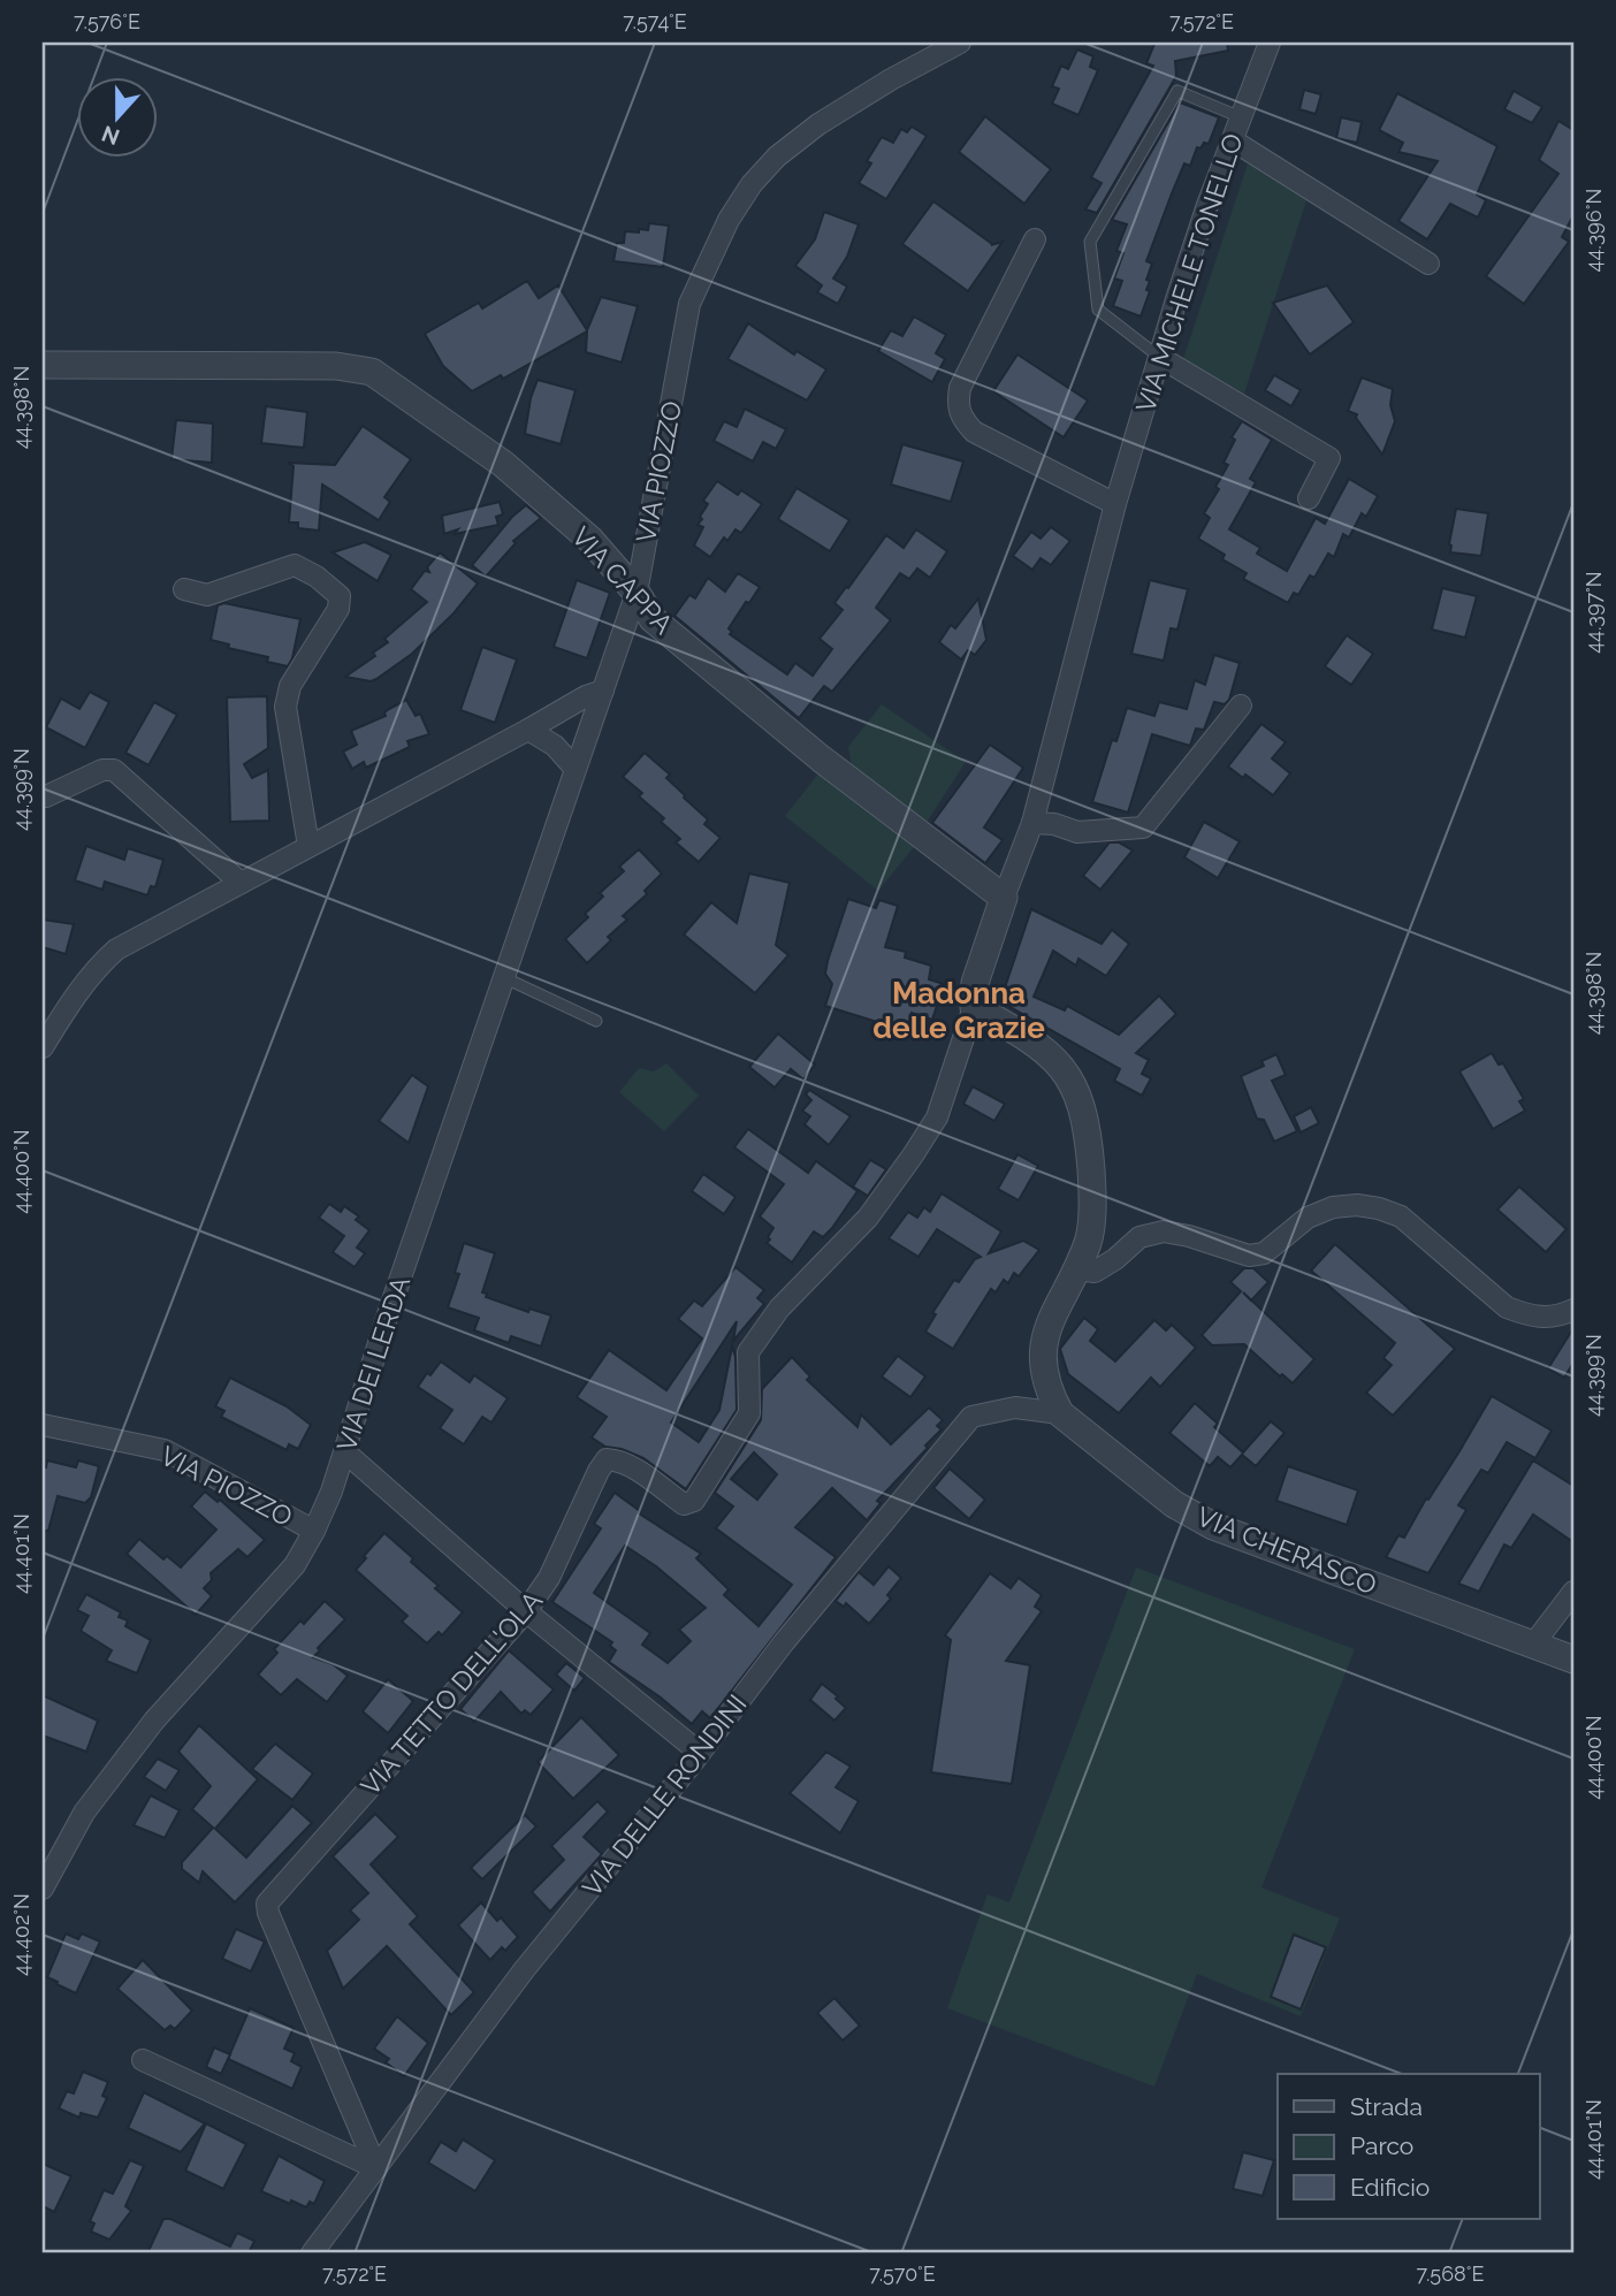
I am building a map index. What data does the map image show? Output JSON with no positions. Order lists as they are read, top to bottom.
{
  "streets": {
    "street": [
      "VIA MICHELE TONELLO",
      "VIA PIOZZO",
      "VIA CAPPA",
      "VIA DEI LERDA",
      "VIA CHERASCO",
      "VIA TETTO DELL'OLA",
      "VIA DELLE RONDINI"
    ]
  },
  "crossings": [
    ["VIA MICHELE TONELLO", "VIA CAPPA"],
    ["VIA PIOZZO", "VIA CAPPA"],
    ["VIA PIOZZO", "VIA DEI LERDA"],
    ["VIA CHERASCO", "VIA TETTO DELL'OLA"],
    ["VIA CHERASCO", "VIA DELLE RONDINI"],
    ["VIA TETTO DELL'OLA", "VIA DELLE RONDINI"]
  ],
  "districts": ["Madonna delle Grazie"],
  "legend": ["Strada", "Parco", "Edificio"],
  "north": "bottom",
  "coordinates": [
    "7.576°E",
    "7.574°E",
    "7.572°E",
    "44.396°N",
    "44.398°N",
    "44.397°N",
    "44.399°N",
    "44.400°N",
    "44.401°N",
    "44.402°N",
    "7.570°E",
    "7.568°E"
  ]
}
